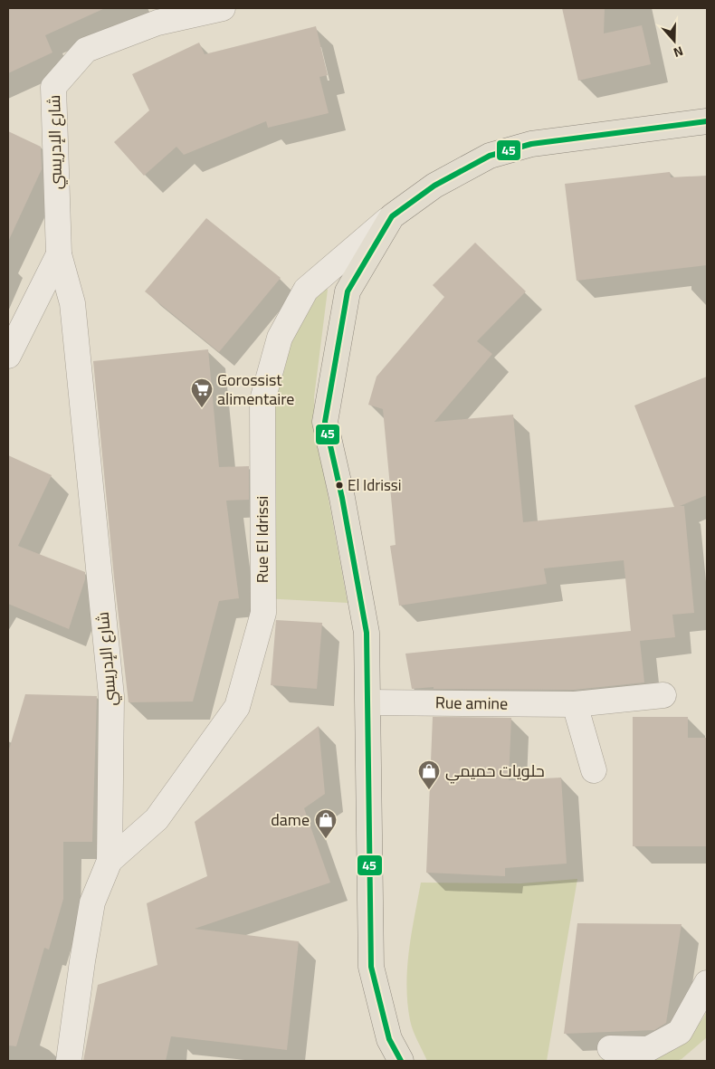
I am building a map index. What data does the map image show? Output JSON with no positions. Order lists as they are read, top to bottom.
{
  "streets": {
    "street": ["شارع الإدريسي", "Rue El Idrissi", "Rue amine"]
  },
  "crossings": [
    ["شارع الإدريسي", "Rue El Idrissi"]
  ],
  "places": {
    "supermarket": ["Gorossist alimentaire"],
    "other": ["El Idrissi"],
    "shop": ["حلويات حميمي", "dame"]
  },
  "lines": ["transit line 45"],
  "north": "bottom"
}
